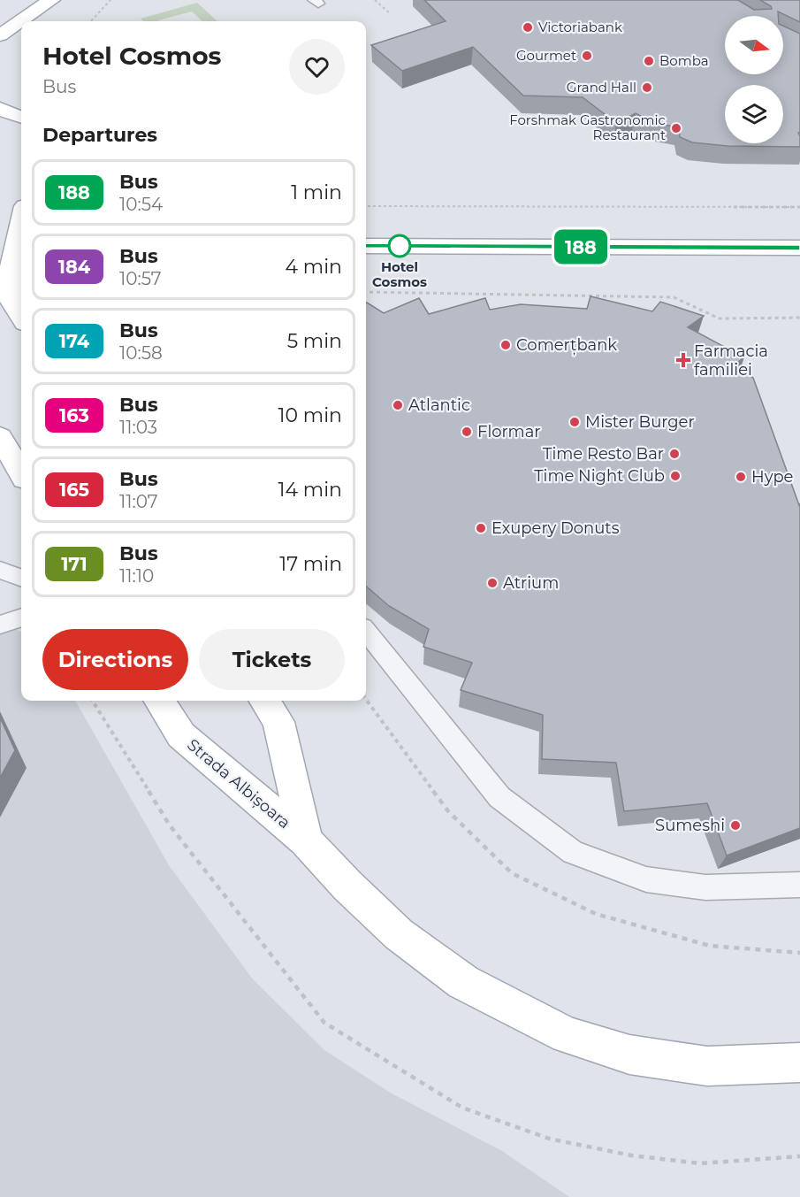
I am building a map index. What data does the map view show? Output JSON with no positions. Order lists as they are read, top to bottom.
{
  "streets": {
    "main road": ["Strada Albișoara"]
  },
  "places": {
    "other": [
      "Victoriabank",
      "Gourmet",
      "Bomba",
      "Grand Hall",
      "Forshmak Gastronomic Restaurant",
      "Hotel Cosmos",
      "Comerțbank",
      "Atlantic",
      "Mister Burger",
      "Flormar",
      "Time Resto Bar",
      "Time Night Club",
      "Hype",
      "Exupery Donuts",
      "Atrium",
      "Sumeshi"
    ],
    "health": ["Farmacia familiei"]
  },
  "lines": ["bus line 188"],
  "north": "right",
  "page": {
    "on_map": "188",
    "heading": [
      ["Hotel Cosmos", "Bus"],
      "Departures"
    ],
    "list": [
      {
        "mark": "188",
        "name": "Bus",
        "note": "10:54",
        "value": "1 min"
      },
      {
        "mark": "184",
        "name": "Bus",
        "note": "10:57",
        "value": "4 min"
      },
      {
        "mark": "174",
        "name": "Bus",
        "note": "10:58",
        "value": "5 min"
      },
      {
        "mark": "163",
        "name": "Bus",
        "note": "11:03",
        "value": "10 min"
      },
      {
        "mark": "165",
        "name": "Bus",
        "note": "11:07",
        "value": "14 min"
      },
      {
        "mark": "171",
        "name": "Bus",
        "note": "11:10",
        "value": "17 min"
      }
    ],
    "buttons": ["Directions", "Tickets"]
  }
}
